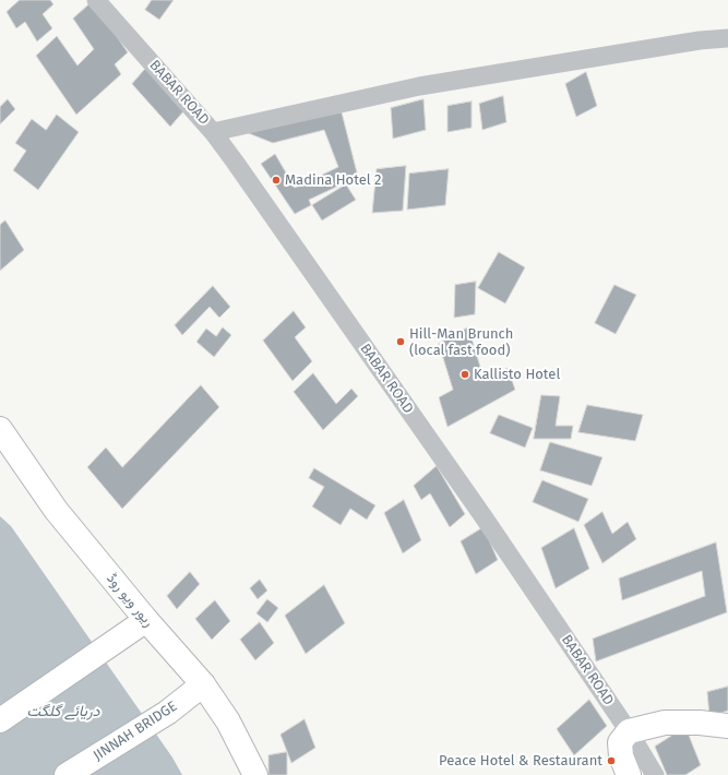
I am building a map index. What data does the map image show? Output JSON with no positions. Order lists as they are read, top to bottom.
{
  "streets": {
    "main road": ["ریور ویو روڈ", "JINNAH BRIDGE"],
    "street": ["BABAR ROAD"]
  },
  "crossings": [
    ["ریور ویو روڈ", "JINNAH BRIDGE"]
  ],
  "water": ["دریائے گلگت"],
  "places": [
    "Madina Hotel 2",
    "Hill-Man Brunch (local fast food)",
    "Kallisto Hotel",
    "Peace Hotel & Restaurant"
  ]
}
